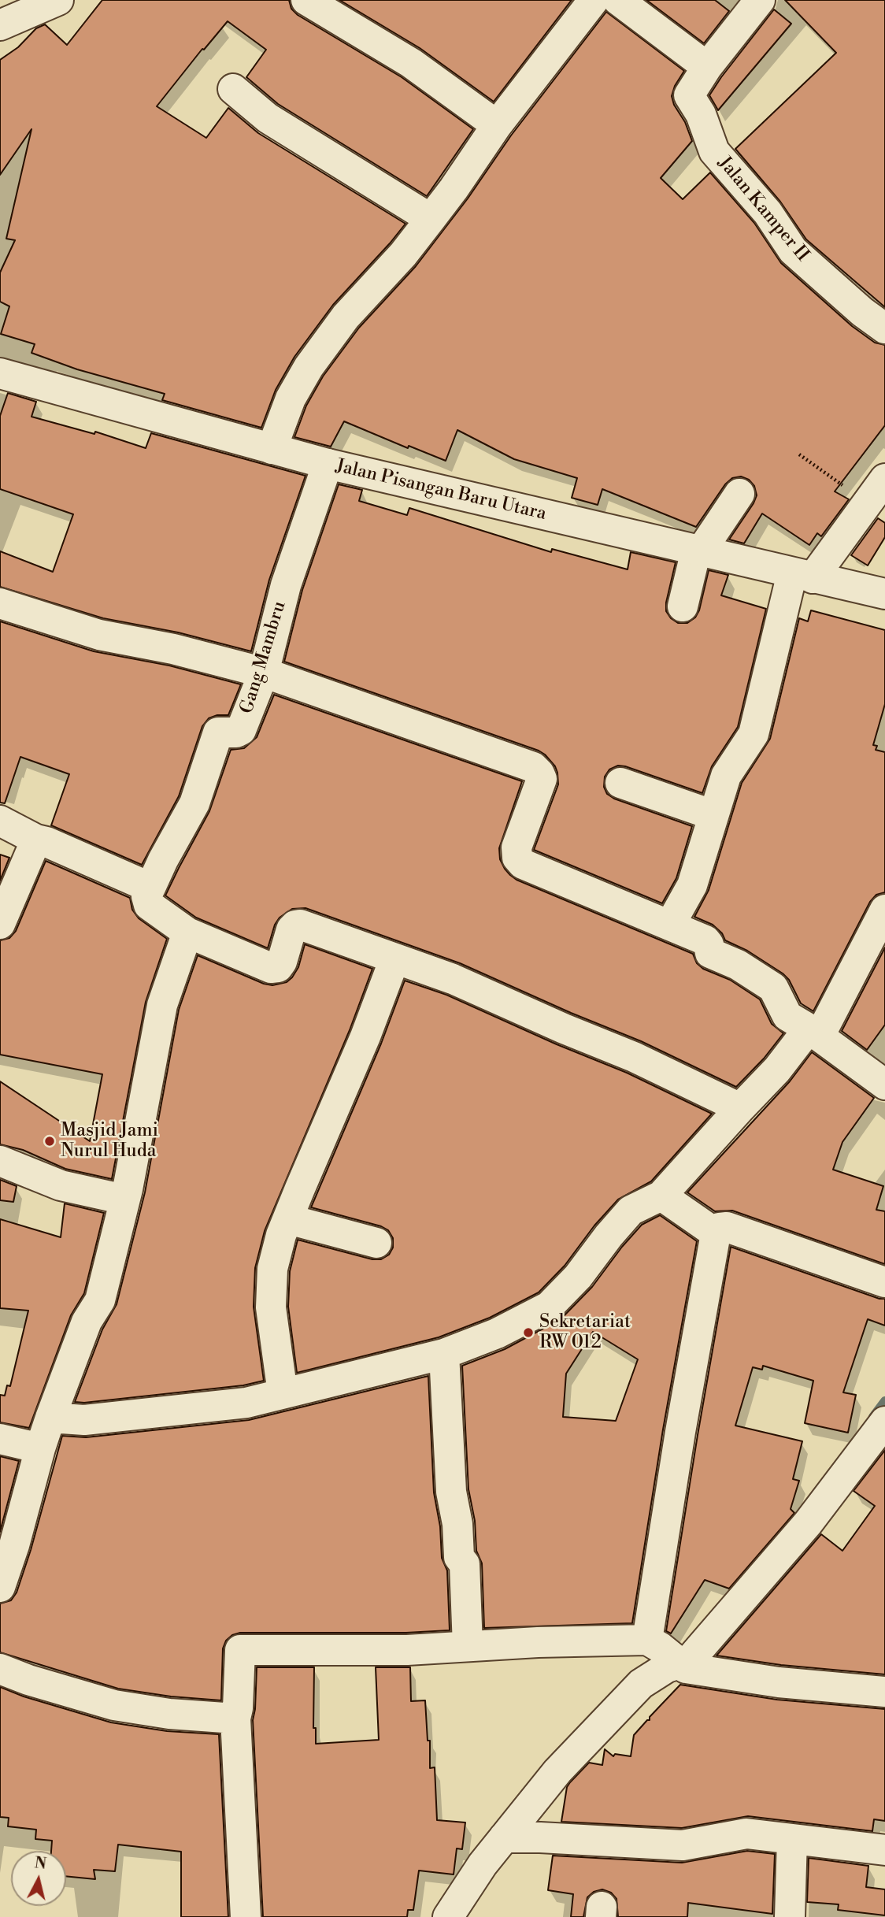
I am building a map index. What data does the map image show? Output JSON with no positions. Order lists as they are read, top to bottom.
{
  "streets": {
    "street": ["Jalan Kamper II", "Jalan Pisangan Baru Utara", "Gang Mambru"]
  },
  "crossings": [
    ["Jalan Pisangan Baru Utara", "Gang Mambru"]
  ],
  "places": ["Masjid Jami Nurul Huda", "Sekretariat RW 012"],
  "north": "top"
}
